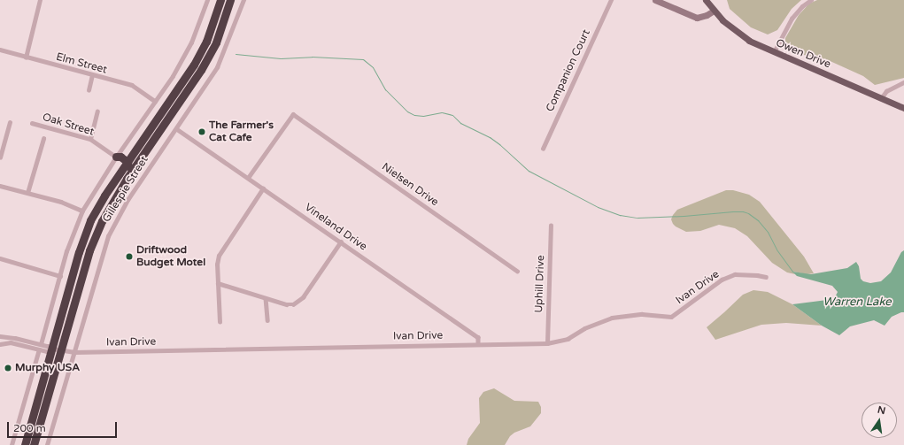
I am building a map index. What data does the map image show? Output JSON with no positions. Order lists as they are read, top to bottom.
{
  "streets": {
    "main road": ["Owen Drive"],
    "street": [
      "Elm Street",
      "Companion Court",
      "Oak Street",
      "Nielsen Drive",
      "Gillespie Street",
      "Vineland Drive",
      "Uphill Drive",
      "Ivan Drive"
    ]
  },
  "crossings": [
    ["Nielsen Drive", "Vineland Drive"],
    ["Gillespie Street", "Vineland Drive"],
    ["Gillespie Street", "Ivan Drive"],
    ["Vineland Drive", "Ivan Drive"],
    ["Uphill Drive", "Ivan Drive"]
  ],
  "water": ["Warren Lake"],
  "places": ["The Farmer's Cat Cafe", "Driftwood Budget Motel", "Murphy USA"],
  "scale_bar": "200 m",
  "north": "top"
}
